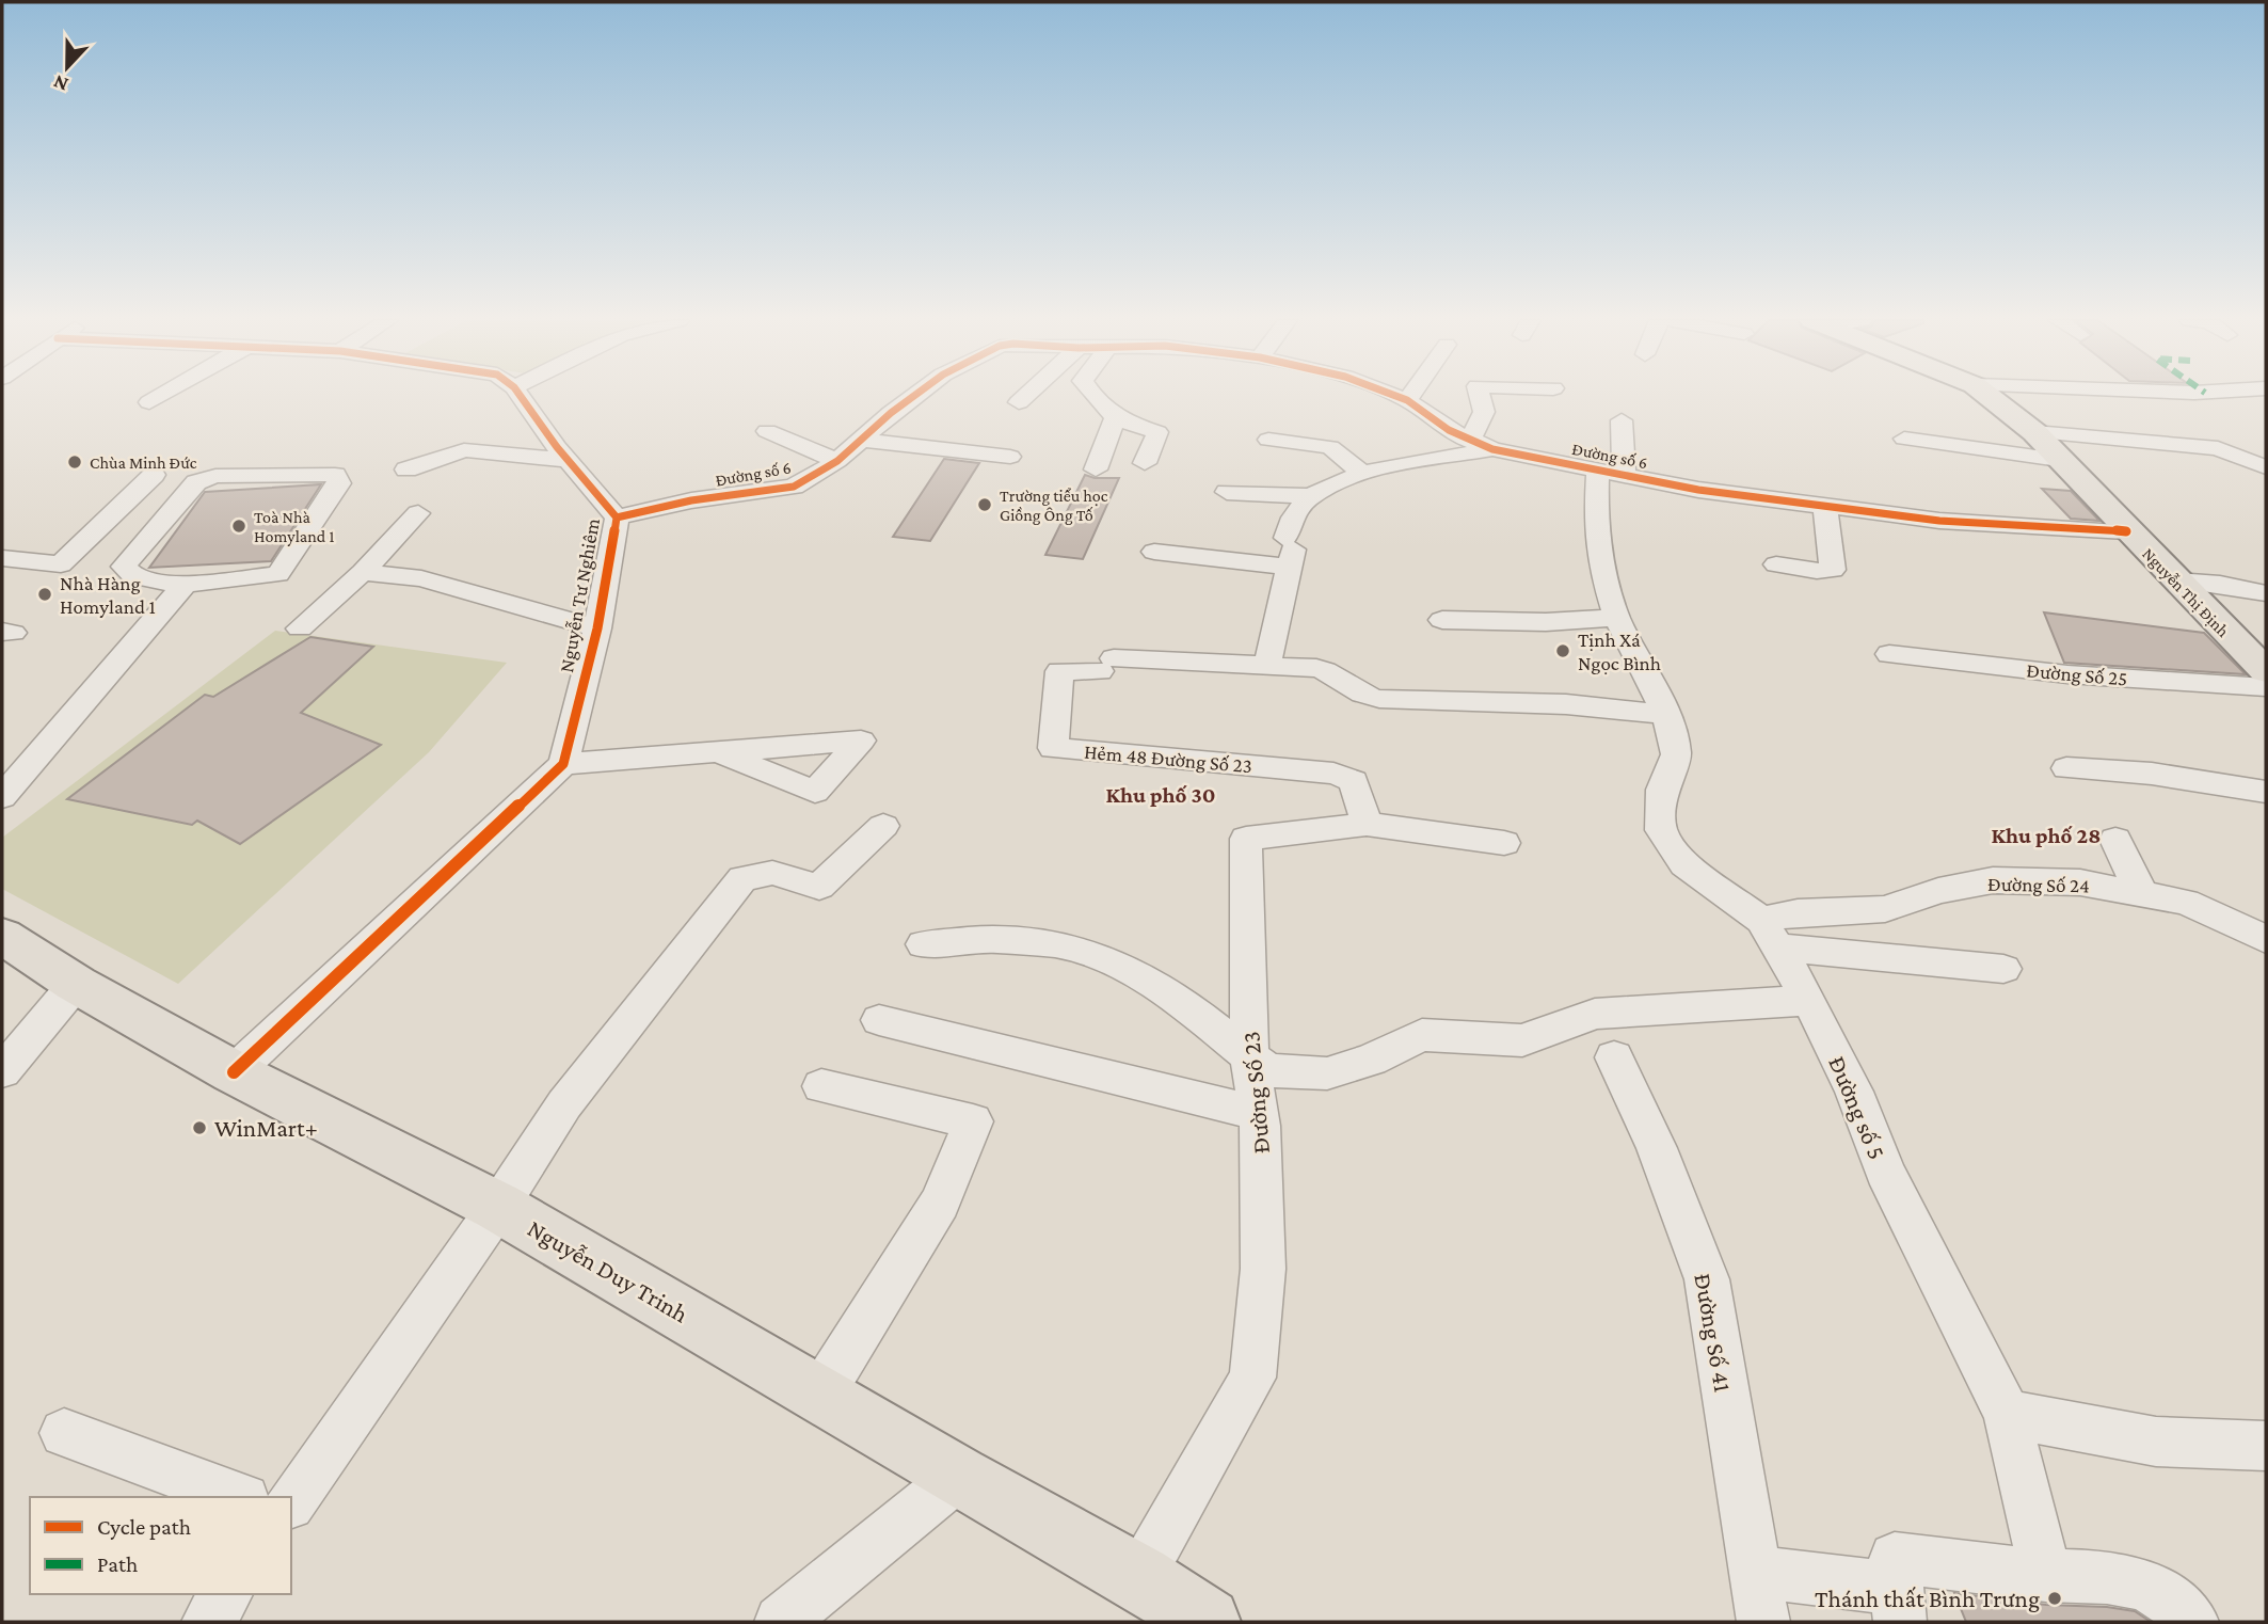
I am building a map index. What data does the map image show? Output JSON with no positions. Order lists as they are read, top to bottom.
{
  "streets": {
    "main road": ["Nguyễn Thị Định", "Nguyễn Duy Trinh"],
    "street": [
      "Đường số 6",
      "Nguyễn Tư Nghiêm",
      "Đường Số 25",
      "Hẻm 48 Đường Số 23",
      "Đường Số 24",
      "Đường Số 23",
      "Đường số 5",
      "Đường Số 41"
    ]
  },
  "crossings": [
    ["Đường số 6", "Nguyễn Thị Định"],
    ["Đường số 6", "Nguyễn Tư Nghiêm"],
    ["Đường số 6", "Đường số 5"],
    ["Hẻm 48 Đường Số 23", "Đường Số 23"],
    ["Đường Số 24", "Đường số 5"],
    ["Đường Số 23", "Nguyễn Duy Trinh"]
  ],
  "districts": ["Khu phố 30", "Khu phố 28"],
  "places": [
    "Chùa Minh Đức",
    "Trường tiểu học Giồng Ông Tố",
    "Toà Nhà Homyland 1",
    "Nhà Hàng Homyland 1",
    "Tịnh Xá Ngọc Bình",
    "WinMart+",
    "Thánh thất Bình Trưng"
  ],
  "legend": ["Cycle path", "Path"],
  "north": "bottom"
}
